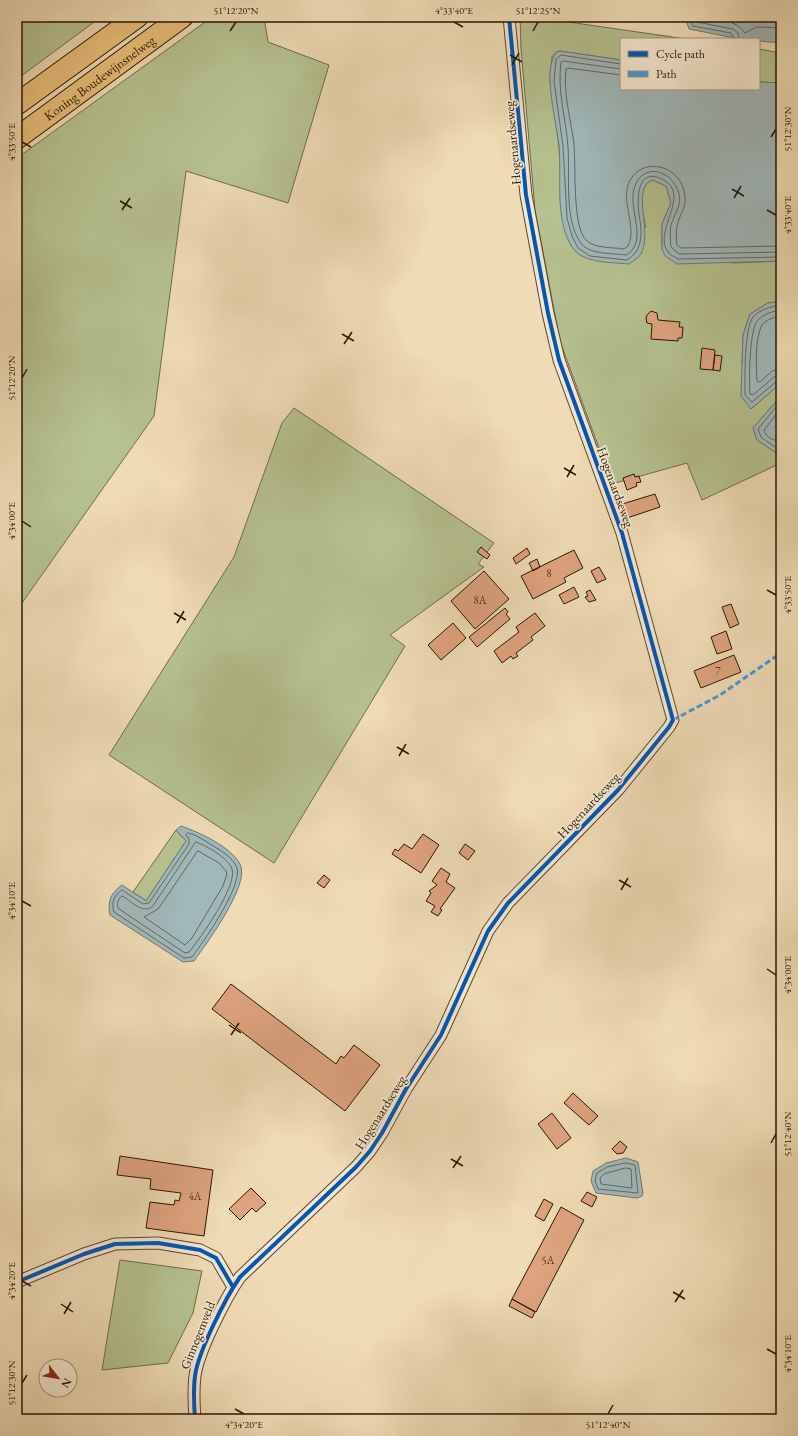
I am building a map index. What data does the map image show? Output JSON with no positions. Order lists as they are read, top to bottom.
{
  "streets": {
    "highway": ["Koning Boudewijnsnelweg"],
    "street": ["Hogenaardseweg", "Ginnegemveld"]
  },
  "crossings": [
    ["Hogenaardseweg", "Ginnegemveld"]
  ],
  "house_numbers": [
    "8",
    "8A",
    "7",
    "4A",
    "5A"
  ],
  "legend": ["Cycle path", "Path"],
  "north": "bottom right",
  "coordinates": [
    "51°12'20\"N",
    "4°33'40\"E",
    "51°12'25\"N",
    "51°12'30\"N",
    "4°33'50\"E",
    "4°34'00\"E",
    "4°34'10\"E",
    "51°12'40\"N",
    "4°34'20\"E"
  ]
}
